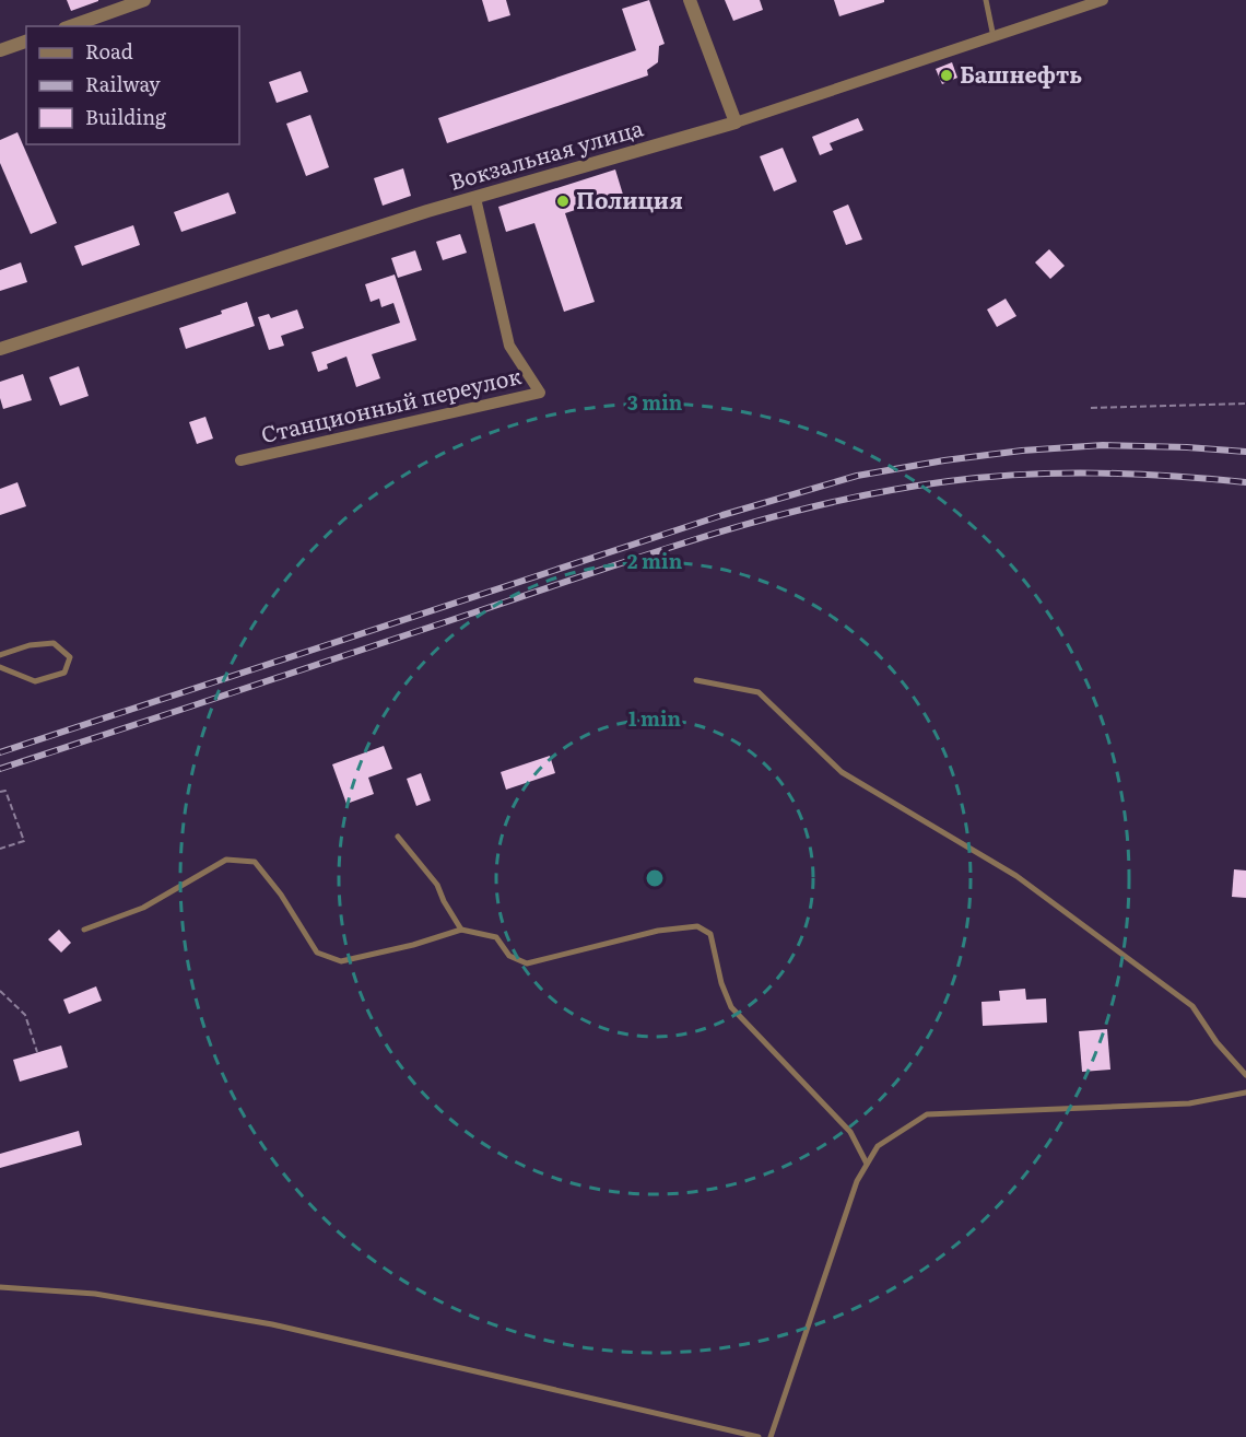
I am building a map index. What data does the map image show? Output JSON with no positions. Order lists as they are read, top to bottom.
{
  "streets": {
    "street": ["Вокзальная улица", "Станционный переулок"]
  },
  "crossings": [
    ["Вокзальная улица", "Станционный переулок"]
  ],
  "places": ["Башнефть", "Полиция"],
  "legend": ["Road", "Railway", "Building"],
  "rings": ["3 min", "2 min", "1 min"]
}
